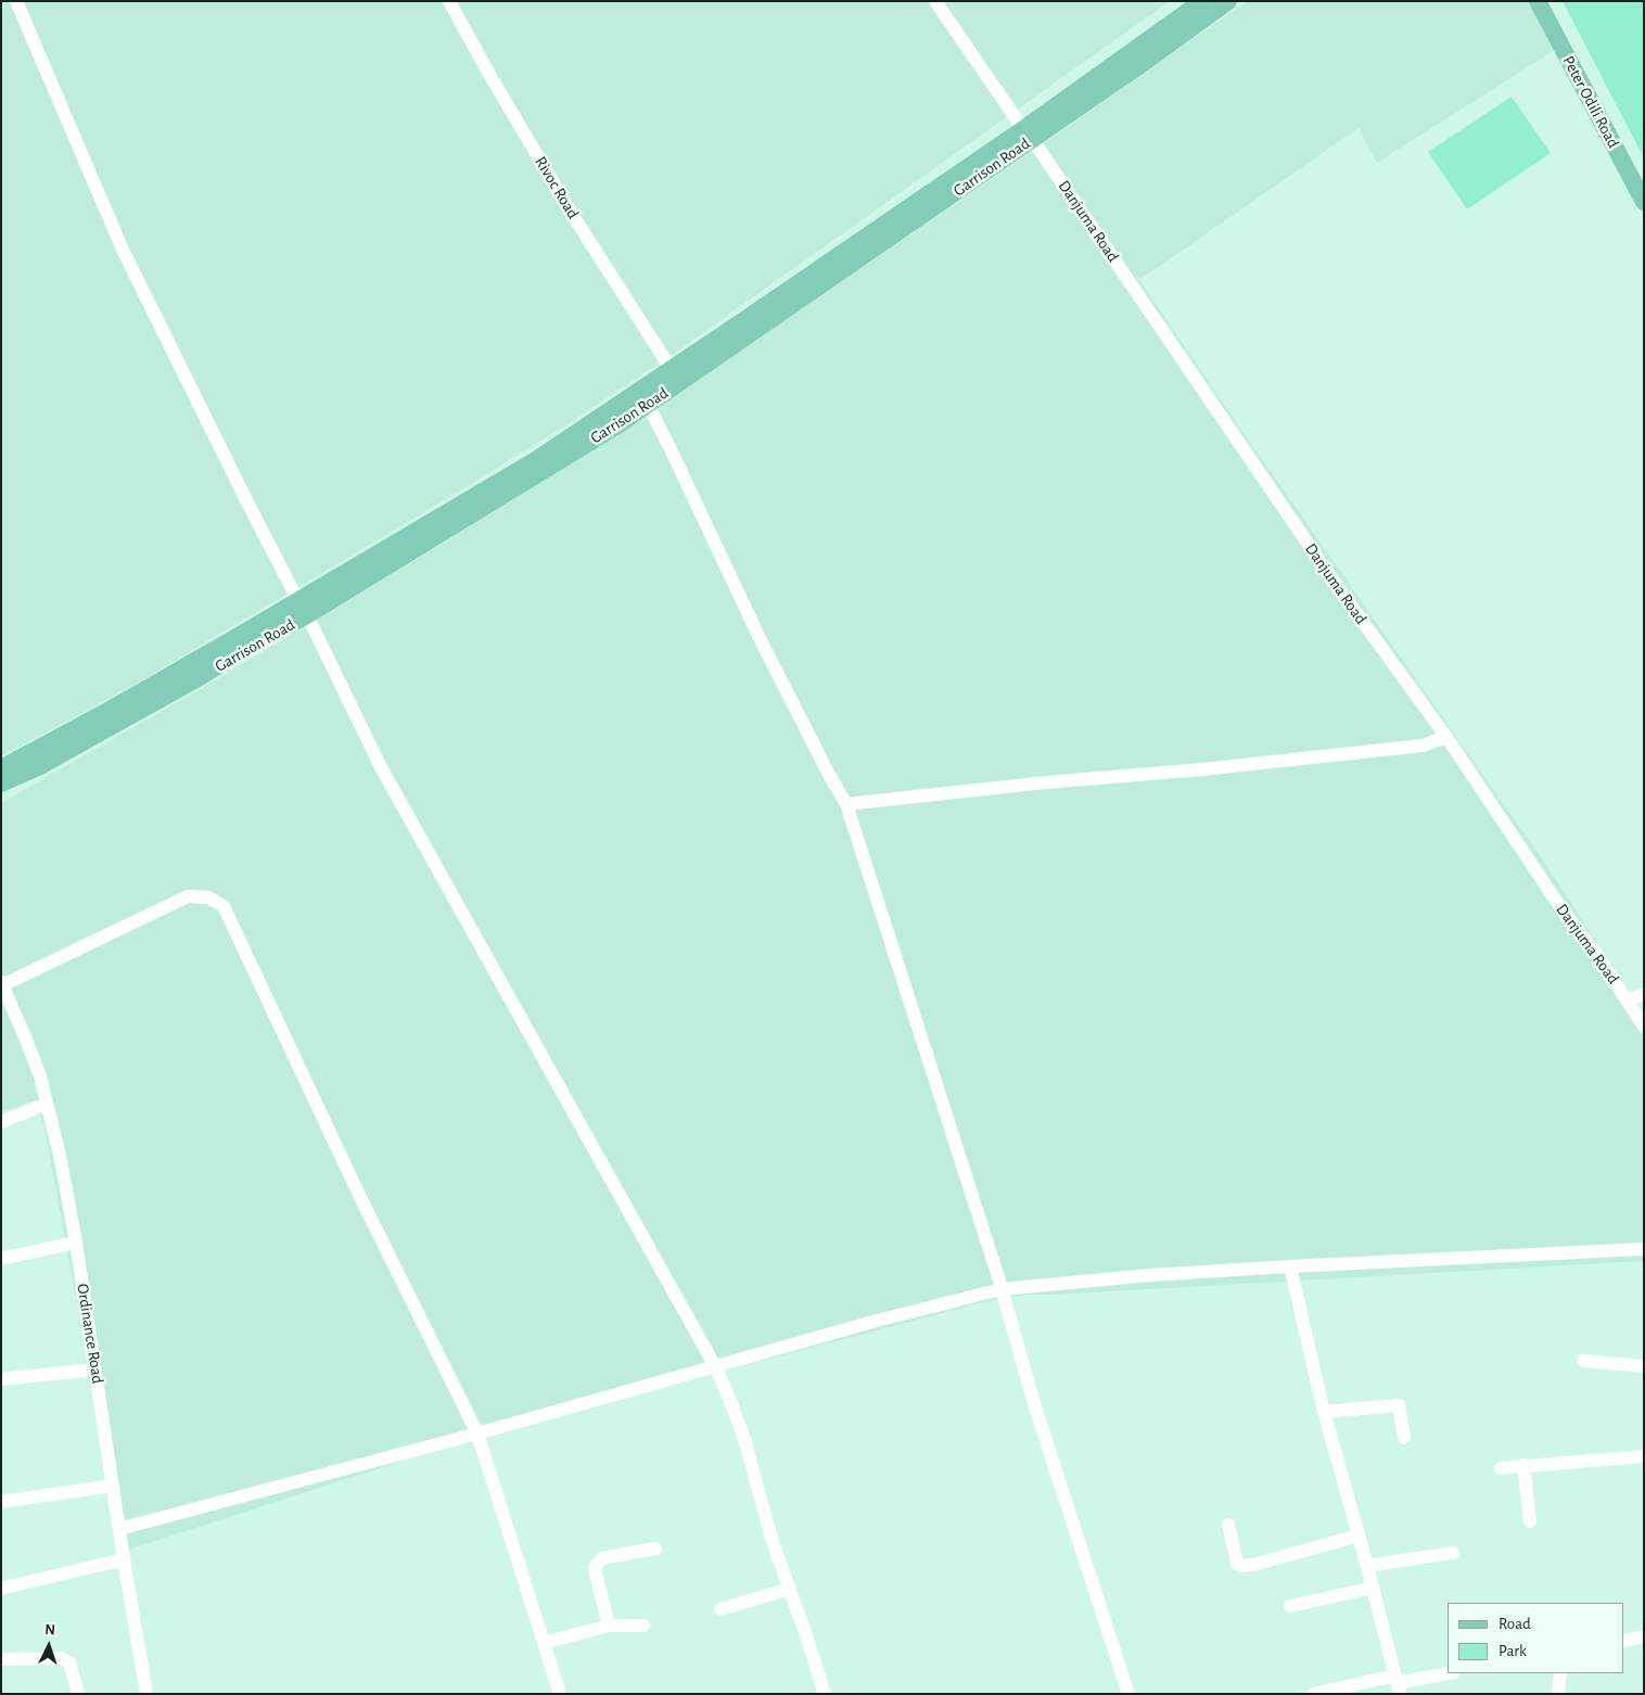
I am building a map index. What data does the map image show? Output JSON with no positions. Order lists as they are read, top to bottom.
{
  "streets": {
    "main road": ["Peter Odili Road", "Garrison Road"],
    "street": ["Rivoc Road", "Danjuma Road", "Ordinance Road"]
  },
  "crossings": [
    ["Garrison Road", "Rivoc Road"],
    ["Garrison Road", "Danjuma Road"]
  ],
  "legend": ["Road", "Park"],
  "north": "top"
}
